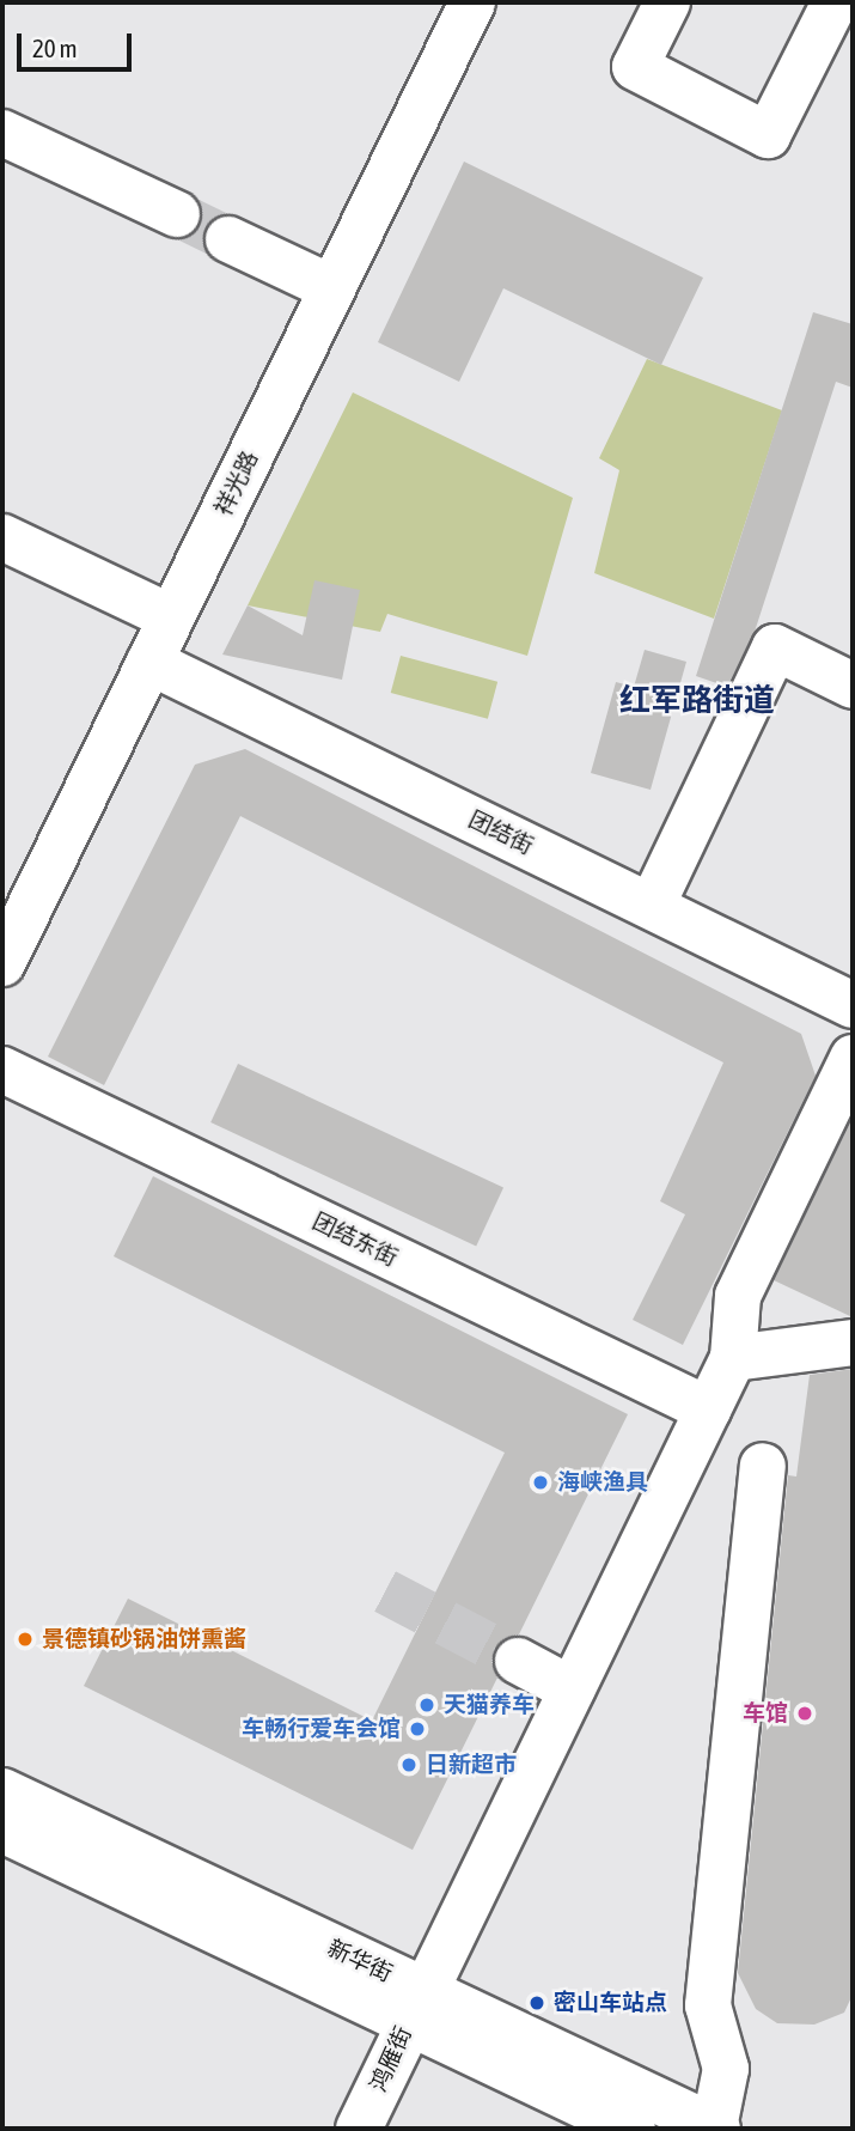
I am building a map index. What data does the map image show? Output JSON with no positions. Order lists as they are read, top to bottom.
{
  "streets": {
    "street": [
      "祥光路",
      "团结街",
      "团结东街",
      "新华街",
      "鸿雁街"
    ]
  },
  "crossings": [
    ["祥光路", "团结街"],
    ["团结东街", "鸿雁街"],
    ["新华街", "鸿雁街"]
  ],
  "districts": ["红军路街道"],
  "places": [
    "海峡渔具",
    "景德镇砂锅油饼熏酱",
    "天猫养车",
    "车馆",
    "车畅行爱车会馆",
    "日新超市",
    "密山车站点"
  ],
  "scale_bar": "20 m"
}
